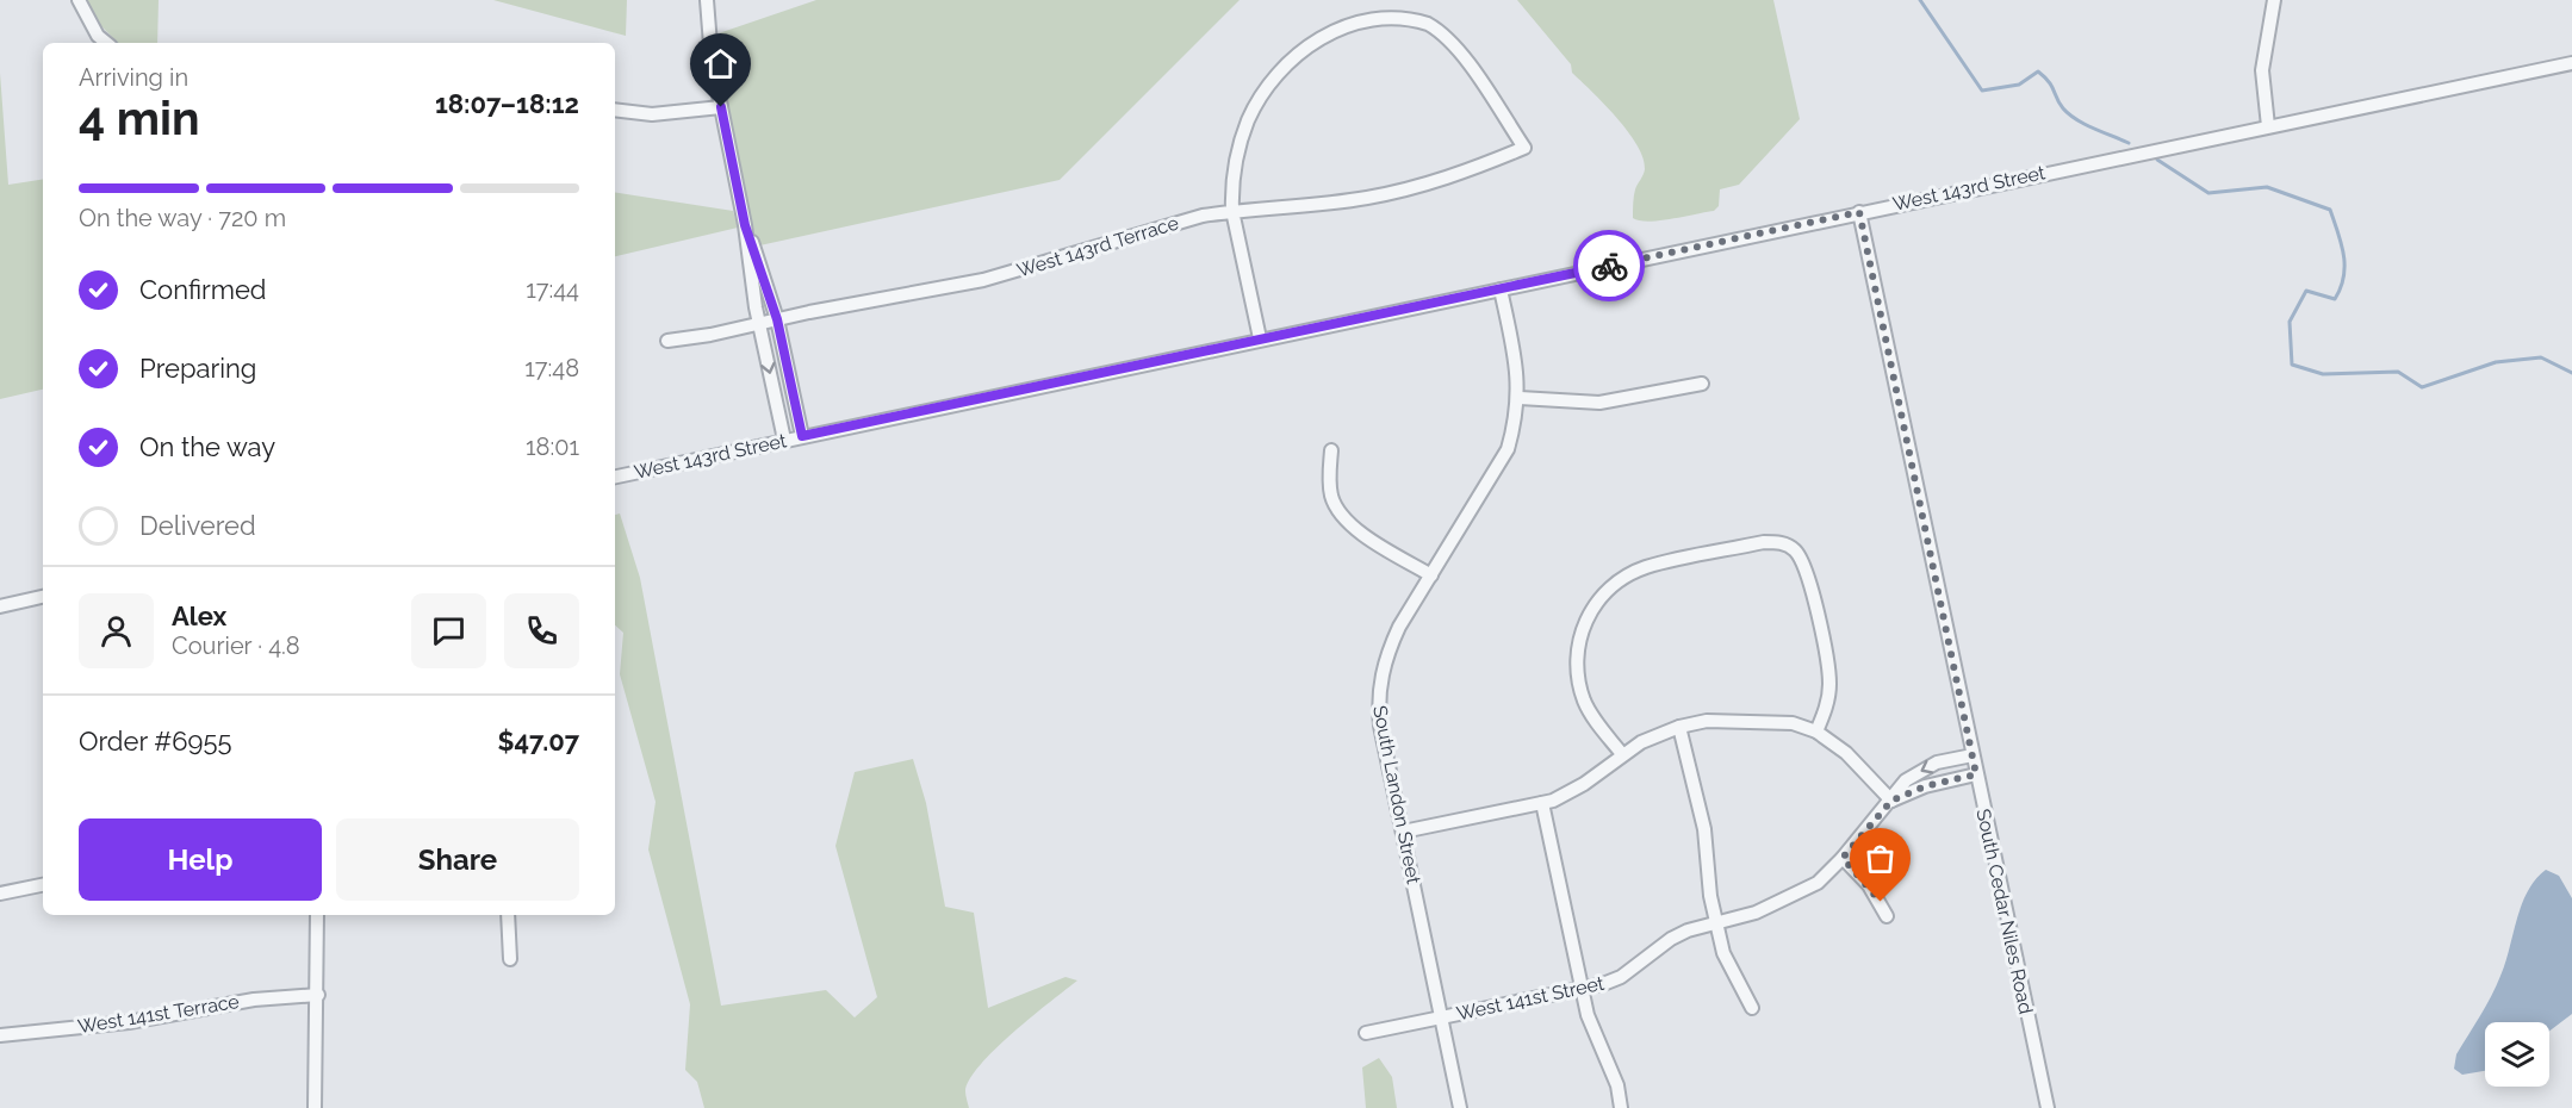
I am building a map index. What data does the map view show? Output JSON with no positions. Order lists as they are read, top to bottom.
{
  "streets": {
    "street": [
      "West 143rd Street",
      "West 143rd Terrace",
      "South Landon Street",
      "South Cedar Niles Road",
      "West 141st Street",
      "West 141st Terrace"
    ]
  },
  "crossings": [
    ["West 143rd Street", "South Landon Street"],
    ["West 143rd Street", "South Cedar Niles Road"],
    ["South Landon Street", "West 141st Street"],
    ["South Cedar Niles Road", "West 141st Street"]
  ],
  "page": {
    "heading": ["4 min", "Arriving in", "18:07–18:12"],
    "panel": [
      "Alex",
      "Courier · 4.8",
      "Order #6955",
      "$47.07"
    ],
    "bar": "On the way · 720 m",
    "list": [
      ["Confirmed", "17:44"],
      ["Preparing", "17:48"],
      ["On the way", "18:01"],
      "Delivered"
    ],
    "buttons": ["Help", "Share"]
  }
}
